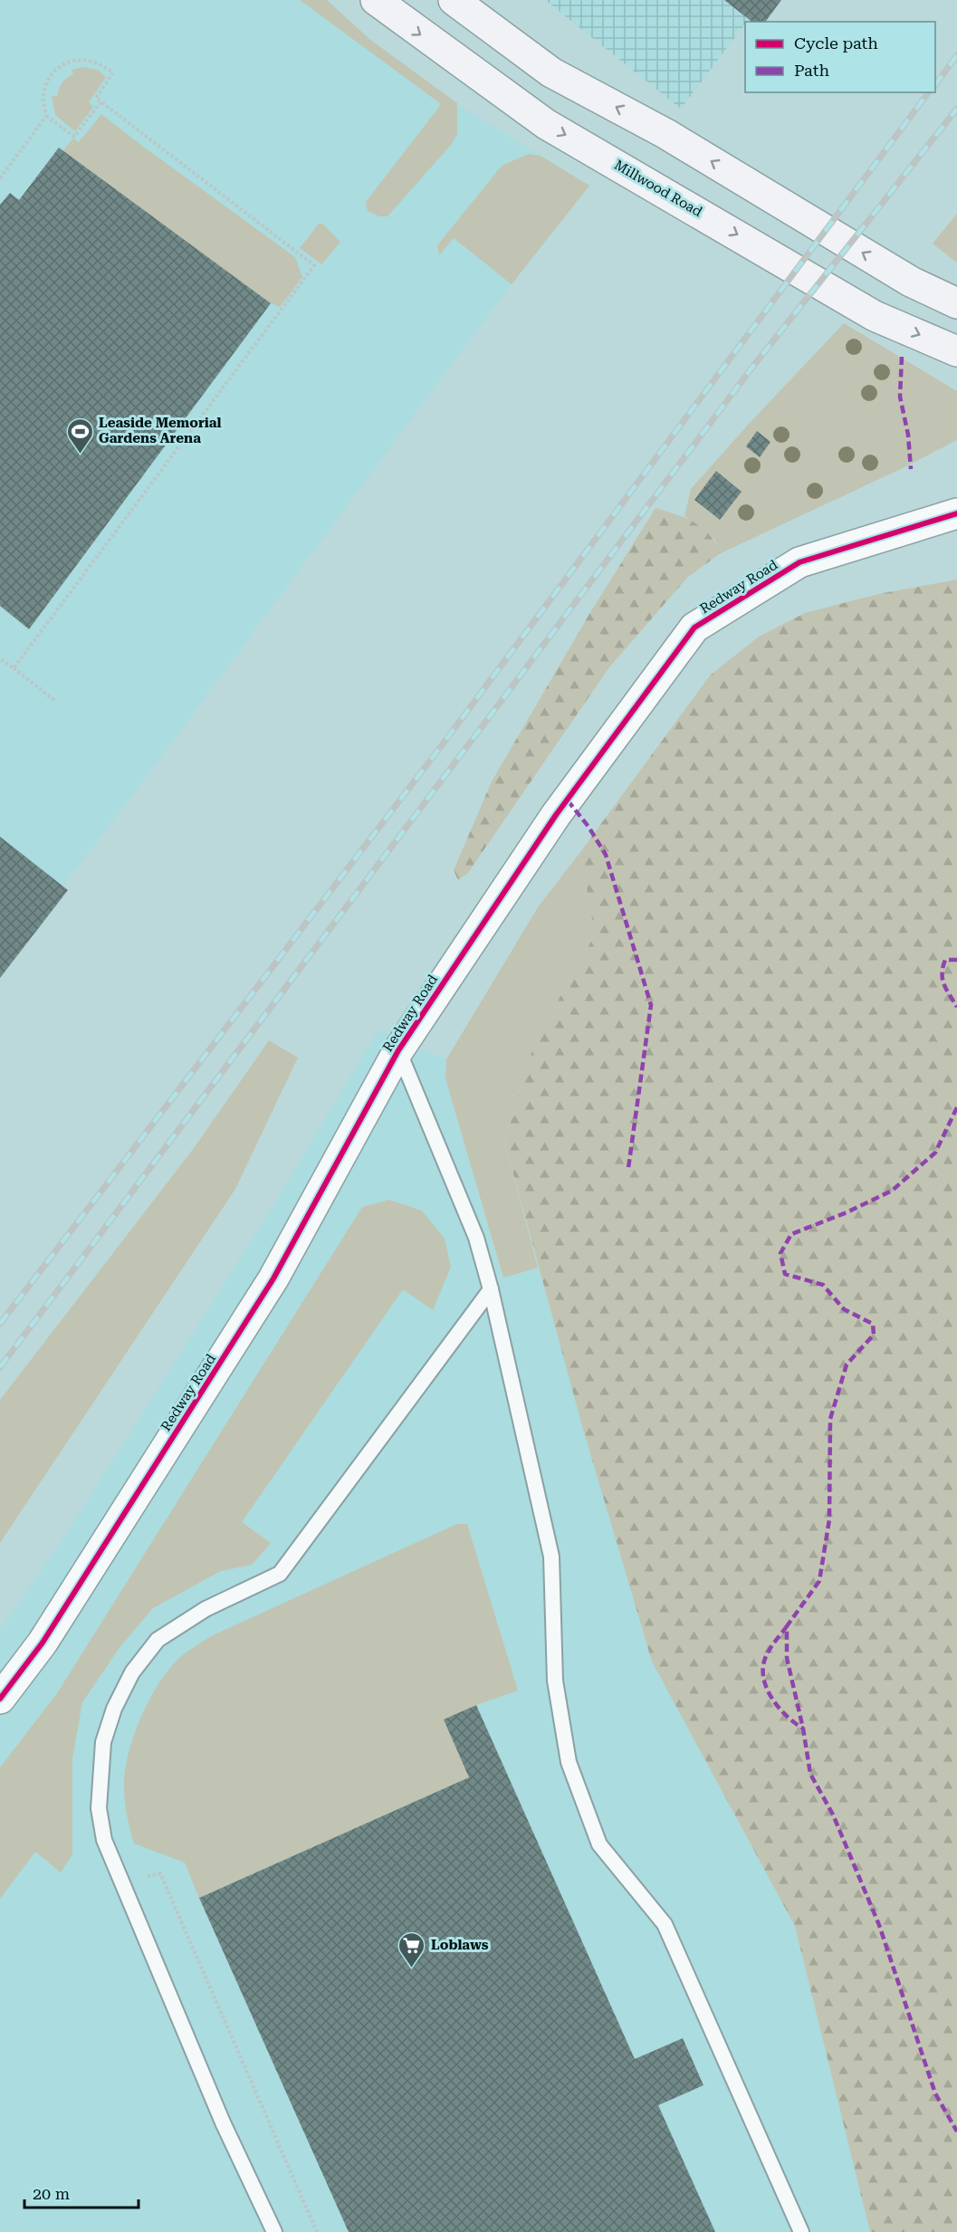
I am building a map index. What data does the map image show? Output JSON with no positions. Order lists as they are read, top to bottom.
{
  "streets": {
    "main road": ["Millwood Road"],
    "street": ["Redway Road"]
  },
  "places": {
    "sports": ["Leaside Memorial Gardens Arena"],
    "supermarket": ["Loblaws"]
  },
  "legend": ["Cycle path", "Path"],
  "scale_bar": "20 m"
}
